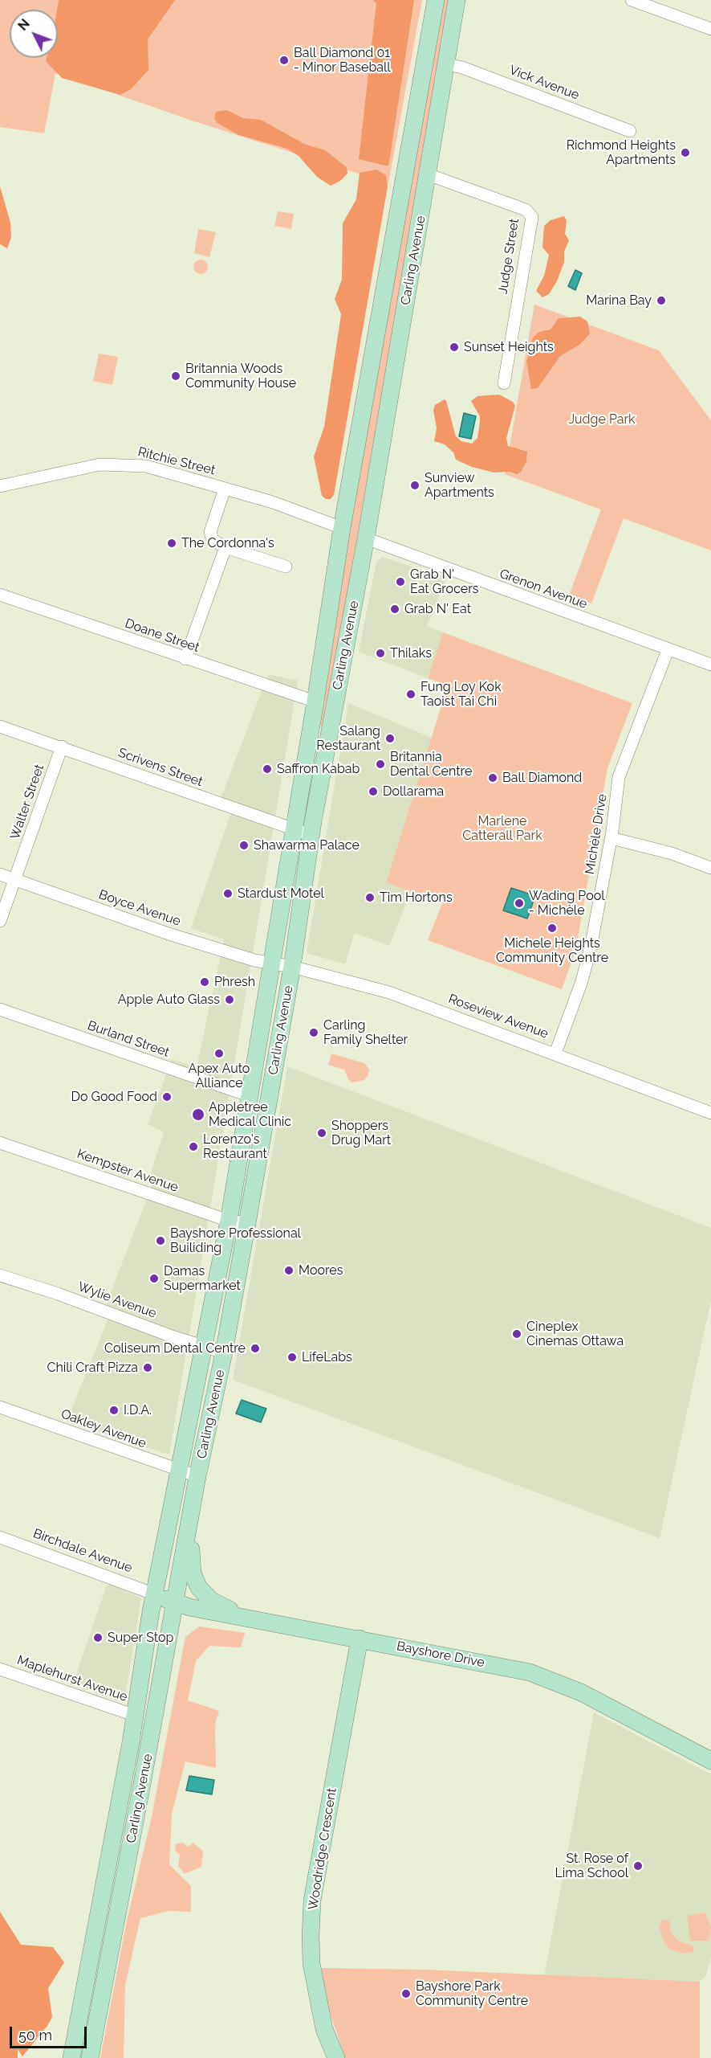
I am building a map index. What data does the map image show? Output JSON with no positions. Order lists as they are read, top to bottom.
{
  "streets": {
    "main road": ["Carling Avenue", "Bayshore Drive", "Woodridge Crescent"],
    "street": [
      "Vick Avenue",
      "Judge Street",
      "Ritchie Street",
      "Grenon Avenue",
      "Doane Street",
      "Scrivens Street",
      "Walter Street",
      "Michèle Drive",
      "Boyce Avenue",
      "Roseview Avenue",
      "Burland Street",
      "Kempster Avenue",
      "Wylie Avenue",
      "Oakley Avenue",
      "Birchdale Avenue",
      "Maplehurst Avenue"
    ]
  },
  "crossings": [
    ["Vick Avenue", "Carling Avenue"],
    ["Judge Street", "Carling Avenue"],
    ["Carling Avenue", "Ritchie Street"],
    ["Carling Avenue", "Grenon Avenue"],
    ["Carling Avenue", "Doane Street"],
    ["Carling Avenue", "Scrivens Street"],
    ["Carling Avenue", "Boyce Avenue"],
    ["Carling Avenue", "Roseview Avenue"],
    ["Carling Avenue", "Burland Street"],
    ["Carling Avenue", "Kempster Avenue"],
    ["Carling Avenue", "Wylie Avenue"],
    ["Carling Avenue", "Oakley Avenue"],
    ["Carling Avenue", "Birchdale Avenue"],
    ["Carling Avenue", "Bayshore Drive"],
    ["Carling Avenue", "Maplehurst Avenue"],
    ["Grenon Avenue", "Michèle Drive"],
    ["Scrivens Street", "Walter Street"],
    ["Walter Street", "Boyce Avenue"],
    ["Michèle Drive", "Roseview Avenue"],
    ["Boyce Avenue", "Roseview Avenue"],
    ["Birchdale Avenue", "Bayshore Drive"],
    ["Bayshore Drive", "Woodridge Crescent"]
  ],
  "parks": ["Judge Park", "Marlene Catterall Park"],
  "places": [
    "Ball Diamond 01 - Minor Baseball",
    "Richmond Heights Apartments",
    "Marina Bay",
    "Sunset Heights",
    "Britannia Woods Community House",
    "Sunview Apartments",
    "The Cordonna's",
    "Grab N' Eat Grocers",
    "Grab N' Eat",
    "Thilaks",
    "Fung Loy Kok Taoist Tai Chi",
    "Salang Restaurant",
    "Britannia Dental Centre",
    "Saffron Kabab",
    "Ball Diamond",
    "Dollarama",
    "Shawarma Palace",
    "Stardust Motel",
    "Tim Hortons",
    "Wading Pool - Michèle",
    "Michele Heights Community Centre",
    "Phresh",
    "Apple Auto Glass",
    "Carling Family Shelter",
    "Apex Auto Alliance",
    "Do Good Food",
    "Appletree Medical Clinic",
    "Shoppers Drug Mart",
    "Lorenzo's Restaurant",
    "Bayshore Professional Builiding",
    "Moores",
    "Damas Supermarket",
    "Cineplex Cinemas Ottawa",
    "Coliseum Dental Centre",
    "LifeLabs",
    "Chili Craft Pizza",
    "I.D.A.",
    "Super Stop",
    "St. Rose of Lima School",
    "Bayshore Park Community Centre"
  ],
  "scale_bar": "50 m",
  "north": "top left"
}
